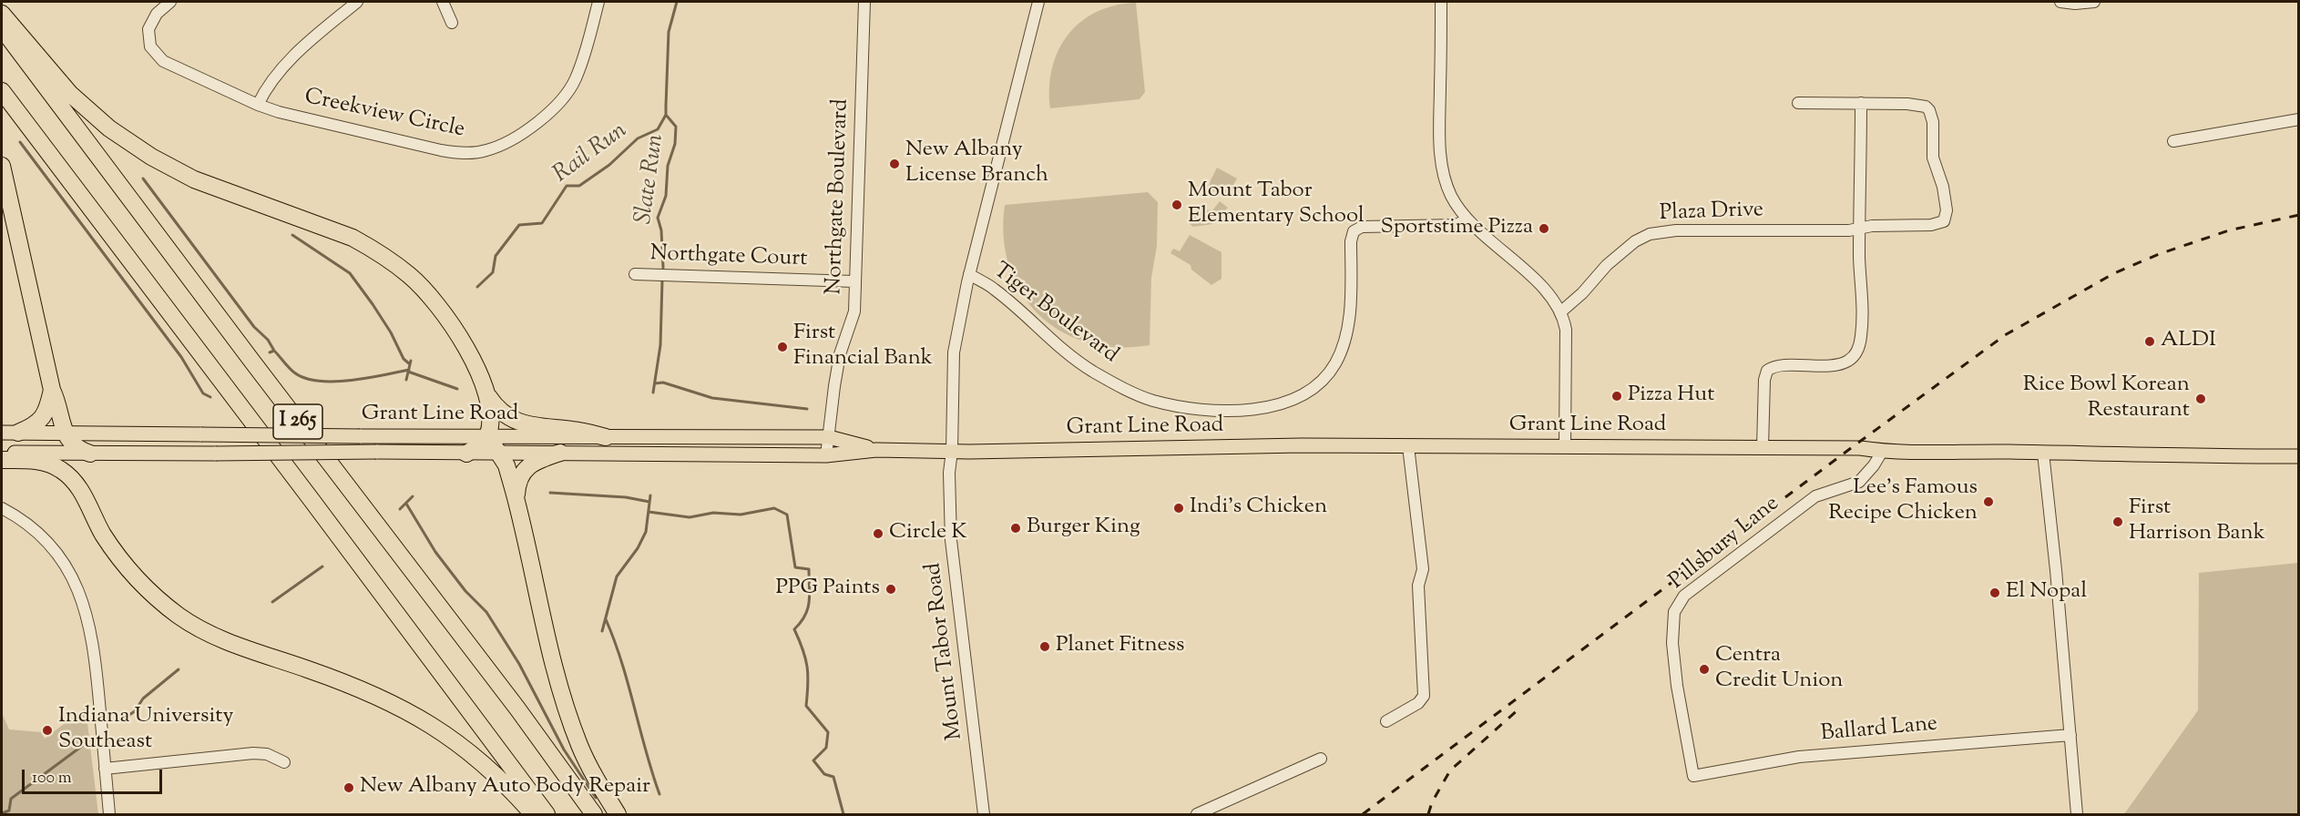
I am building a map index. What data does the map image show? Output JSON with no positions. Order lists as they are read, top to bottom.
{
  "streets": {
    "highway": ["I 265"],
    "main road": ["Grant Line Road"],
    "street": [
      "Creekview Circle",
      "Northgate Boulevard",
      "Plaza Drive",
      "Northgate Court",
      "Tiger Boulevard",
      "Pillsbury Lane",
      "Mount Tabor Road",
      "Ballard Lane"
    ]
  },
  "crossings": [
    ["Northgate Boulevard", "Northgate Court"],
    ["Northgate Boulevard", "Grant Line Road"],
    ["Tiger Boulevard", "Mount Tabor Road"],
    ["Grant Line Road", "Pillsbury Lane"],
    ["Grant Line Road", "Mount Tabor Road"],
    ["Pillsbury Lane", "Ballard Lane"]
  ],
  "water": ["Rail Run", "Slate Run"],
  "places": [
    "New Albany License Branch",
    "Mount Tabor Elementary School",
    "Sportstime Pizza",
    "ALDI",
    "First Financial Bank",
    "Pizza Hut",
    "Rice Bowl Korean Restaurant",
    "Lee's Famous Recipe Chicken",
    "Indi's Chicken",
    "First Harrison Bank",
    "Burger King",
    "Circle K",
    "PPG Paints",
    "El Nopal",
    "Planet Fitness",
    "Centra Credit Union",
    "Indiana University Southeast",
    "New Albany Auto Body Repair"
  ],
  "scale_bar": "100 m"
}
